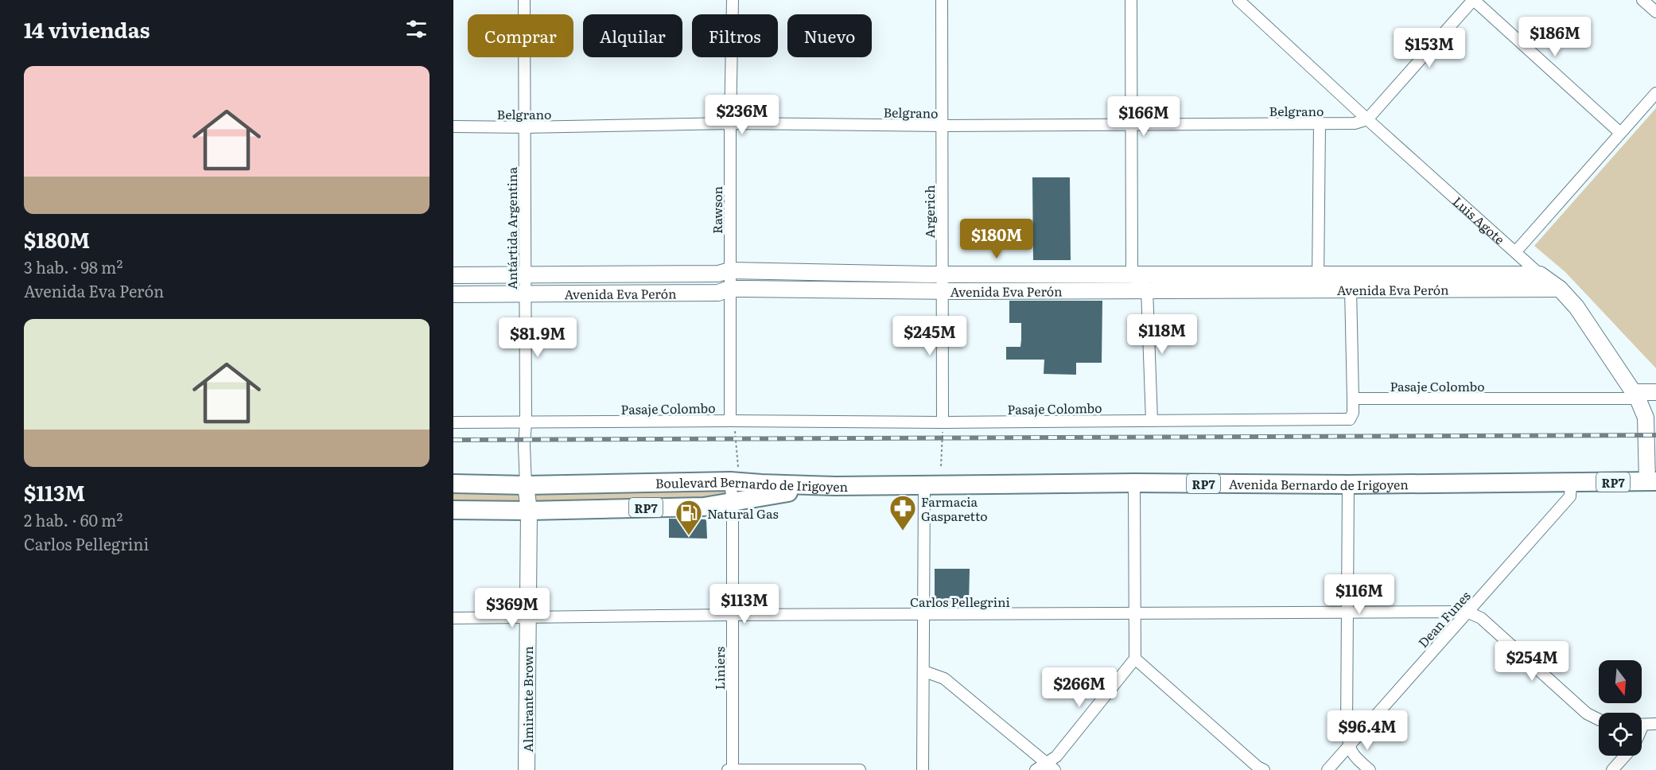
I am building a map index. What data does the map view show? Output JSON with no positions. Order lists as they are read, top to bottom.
{
  "streets": {
    "main road": ["RP7", "Avenida Bernardo de Irigoyen", "Boulevard Bernardo de Irigoyen"],
    "street": [
      "Belgrano",
      "Rawson",
      "Argerich",
      "Luis Agote",
      "Antártida Argentina",
      "Avenida Eva Perón",
      "Pasaje Colombo",
      "Carlos Pellegrini",
      "Dean Funes",
      "Liniers",
      "Almirante Brown"
    ]
  },
  "crossings": [
    ["Belgrano", "Rawson"],
    ["Belgrano", "Argerich"],
    ["Belgrano", "Luis Agote"],
    ["Belgrano", "Antártida Argentina"],
    ["Rawson", "Avenida Eva Perón"],
    ["Rawson", "Pasaje Colombo"],
    ["Argerich", "Avenida Eva Perón"],
    ["Argerich", "Pasaje Colombo"],
    ["Luis Agote", "Avenida Eva Perón"],
    ["Luis Agote", "Pasaje Colombo"],
    ["Luis Agote", "Avenida Bernardo de Irigoyen"],
    ["Antártida Argentina", "Avenida Eva Perón"],
    ["Antártida Argentina", "Pasaje Colombo"],
    ["Antártida Argentina", "Boulevard Bernardo de Irigoyen"],
    ["Antártida Argentina", "Almirante Brown"],
    ["Avenida Bernardo de Irigoyen", "Boulevard Bernardo de Irigoyen"],
    ["Avenida Bernardo de Irigoyen", "Dean Funes"],
    ["Boulevard Bernardo de Irigoyen", "Liniers"],
    ["Boulevard Bernardo de Irigoyen", "Almirante Brown"],
    ["Carlos Pellegrini", "Dean Funes"],
    ["Carlos Pellegrini", "Liniers"],
    ["Carlos Pellegrini", "Almirante Brown"]
  ],
  "places": {
    "pharmacy": ["Farmacia Gasparetto"],
    "fuel station": ["Natural Gas"]
  },
  "north": "bottom",
  "page": {
    "heading": "14 viviendas",
    "chip": [
      "Comprar",
      "Alquilar",
      "Filtros",
      "Nuevo"
    ],
    "price": [
      "$186M",
      "$153M",
      "$236M",
      "$166M",
      "$180M",
      "$118M",
      "$245M",
      "$81.9M",
      "$116M",
      "$113M",
      "$369M",
      "$254M",
      "$266M",
      "$96.4M"
    ],
    "list": [
      {
        "name": "$180M",
        "note": "3 hab. · 98 m² · Avenida Eva Perón"
      },
      {
        "name": "$113M",
        "note": "2 hab. · 60 m² · Carlos Pellegrini"
      }
    ]
  }
}
